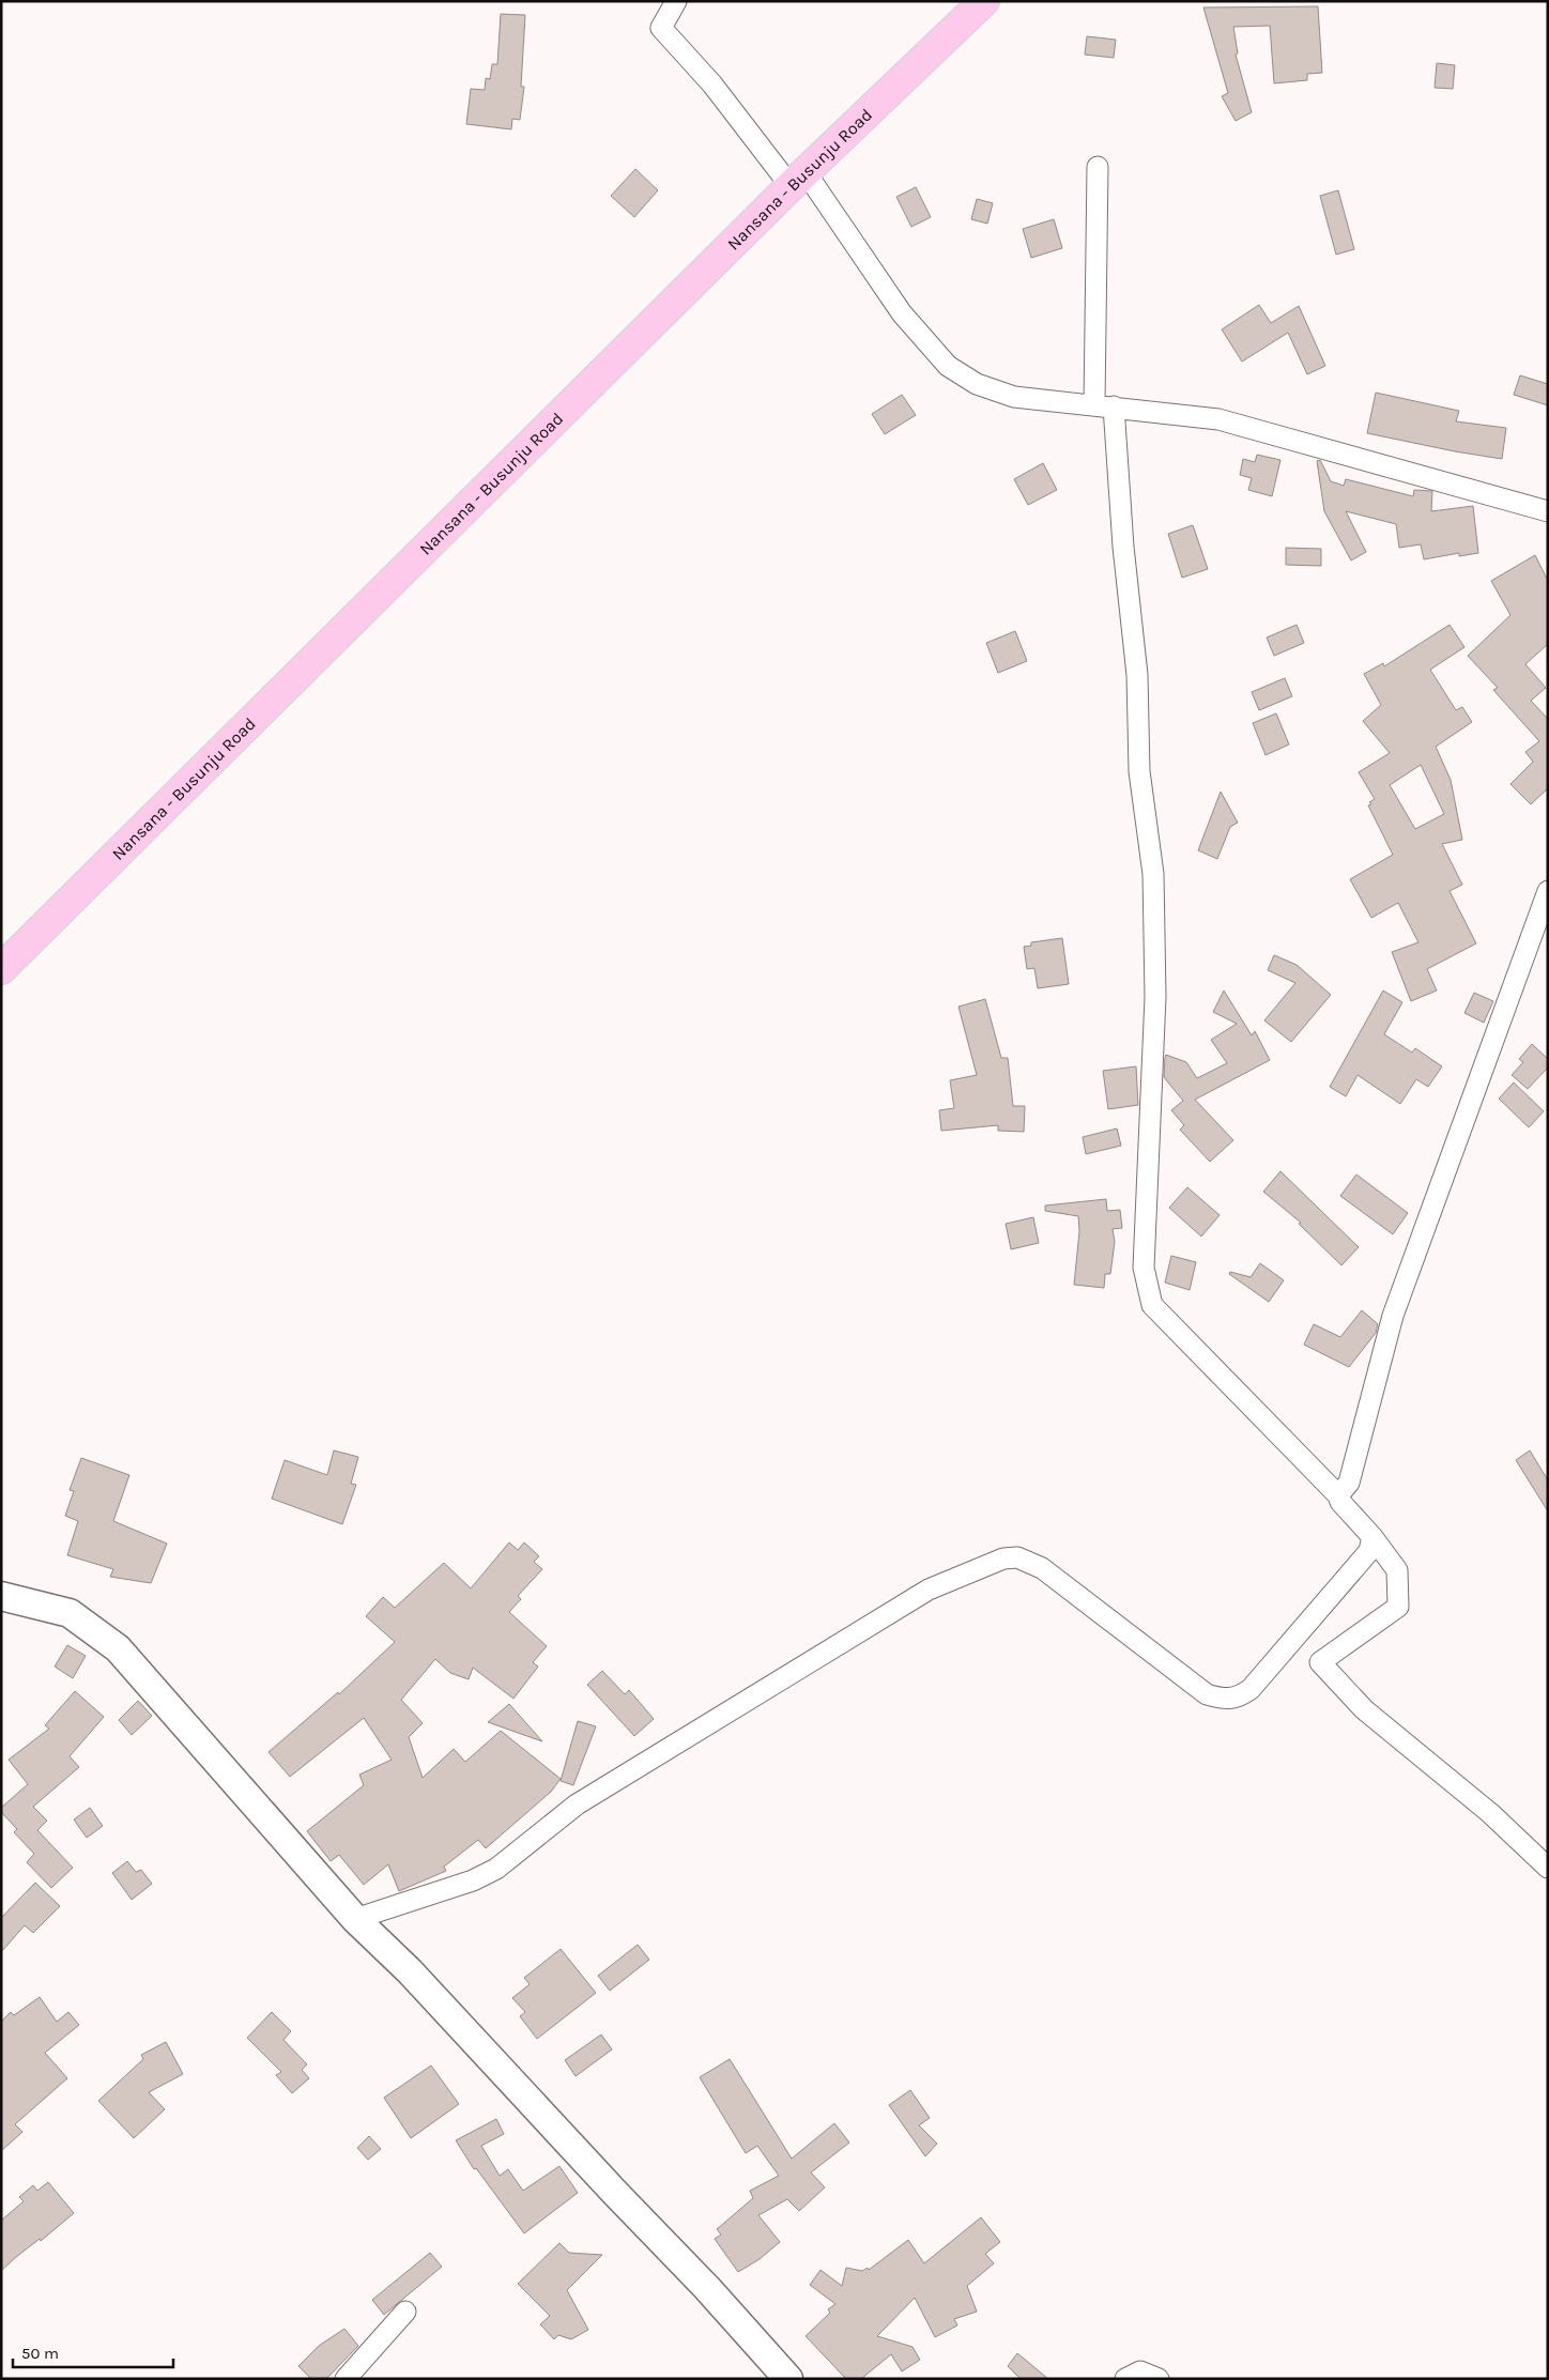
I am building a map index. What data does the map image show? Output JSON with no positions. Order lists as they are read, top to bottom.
{
  "streets": {
    "main road": ["Nansana - Busunju Road"]
  },
  "scale_bar": "50 m"
}
